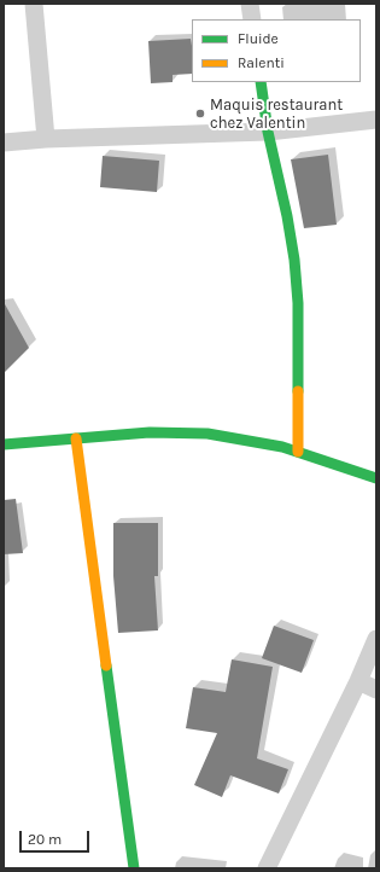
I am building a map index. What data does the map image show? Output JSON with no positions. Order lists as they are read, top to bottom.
{
  "places": ["Maquis restaurant chez Valentin"],
  "legend": ["Fluide", "Ralenti"],
  "scale_bar": "20 m"
}
